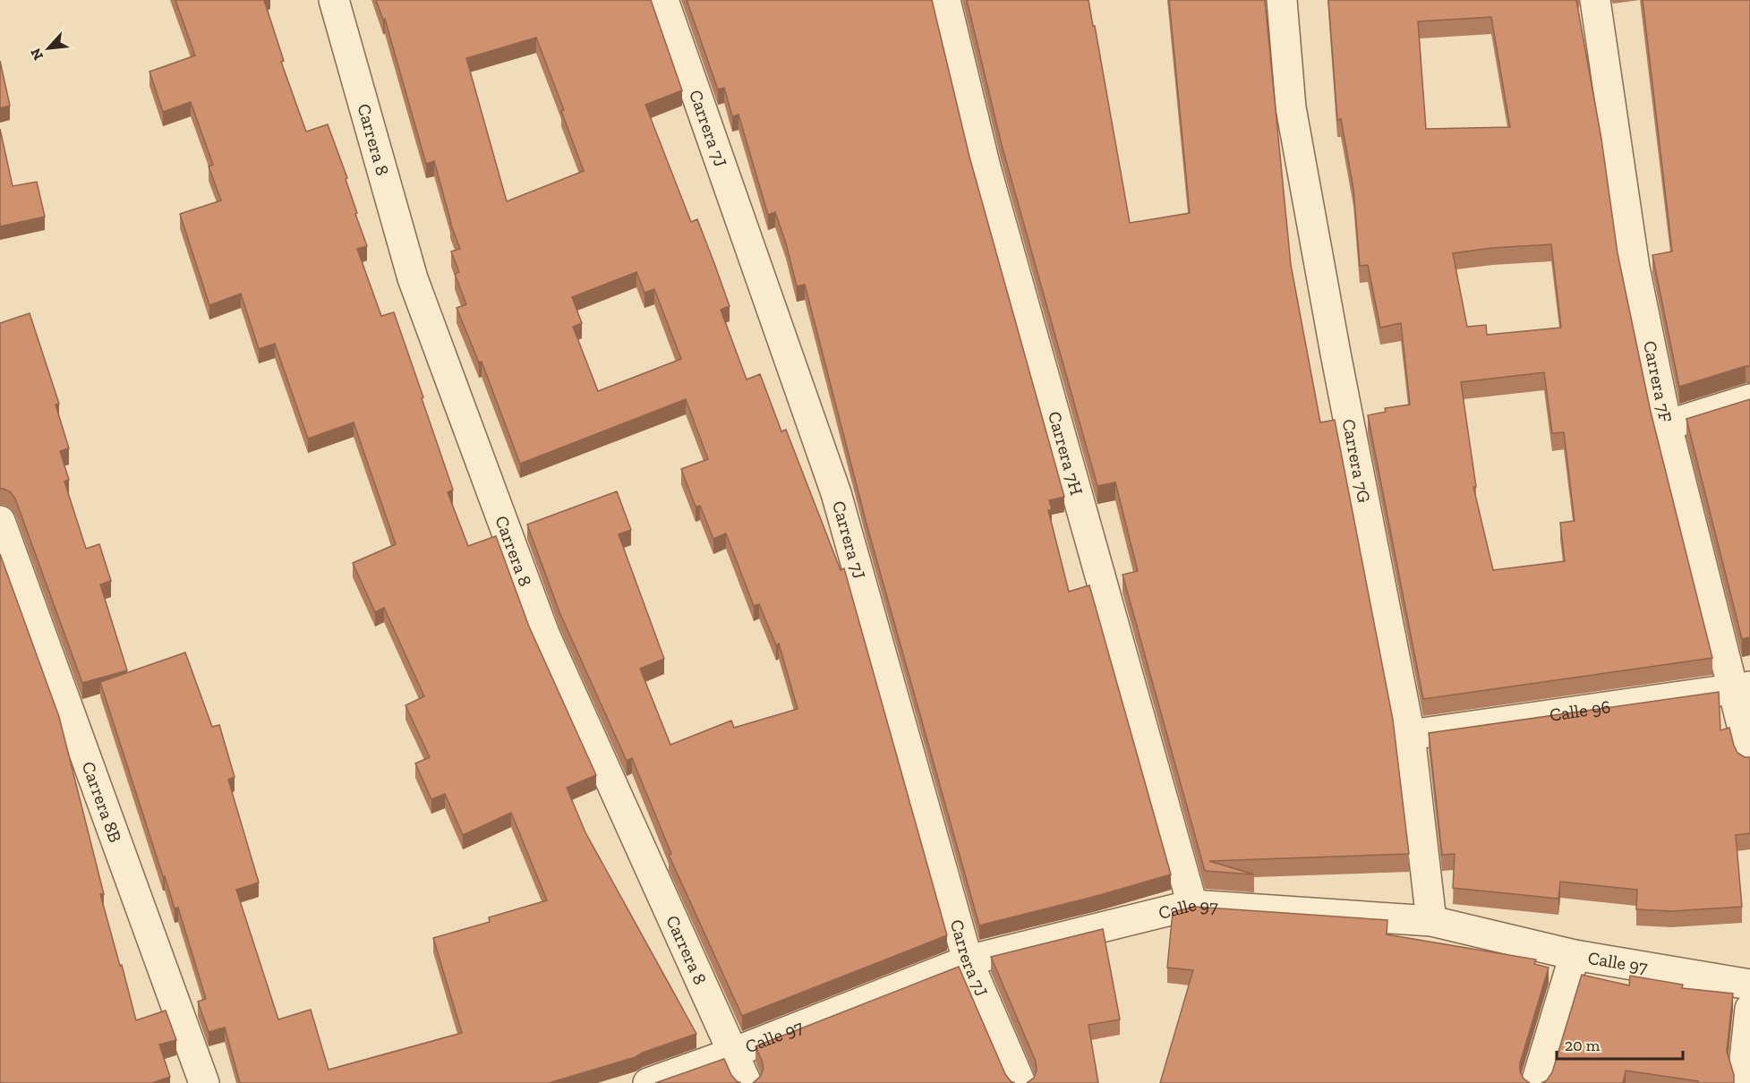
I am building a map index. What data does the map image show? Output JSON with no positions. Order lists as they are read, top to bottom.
{
  "streets": {
    "street": [
      "Carrera 7J",
      "Carrera 8",
      "Carrera 7F",
      "Carrera 7H",
      "Carrera 7G",
      "Calle 96",
      "Carrera 8B",
      "Calle 97"
    ]
  },
  "crossings": [
    ["Carrera 7J", "Calle 97"],
    ["Carrera 8", "Calle 97"],
    ["Carrera 7F", "Calle 96"],
    ["Carrera 7H", "Calle 97"],
    ["Carrera 7G", "Calle 96"],
    ["Carrera 7G", "Calle 97"]
  ],
  "scale_bar": "20 m",
  "north": "bottom left"
}
